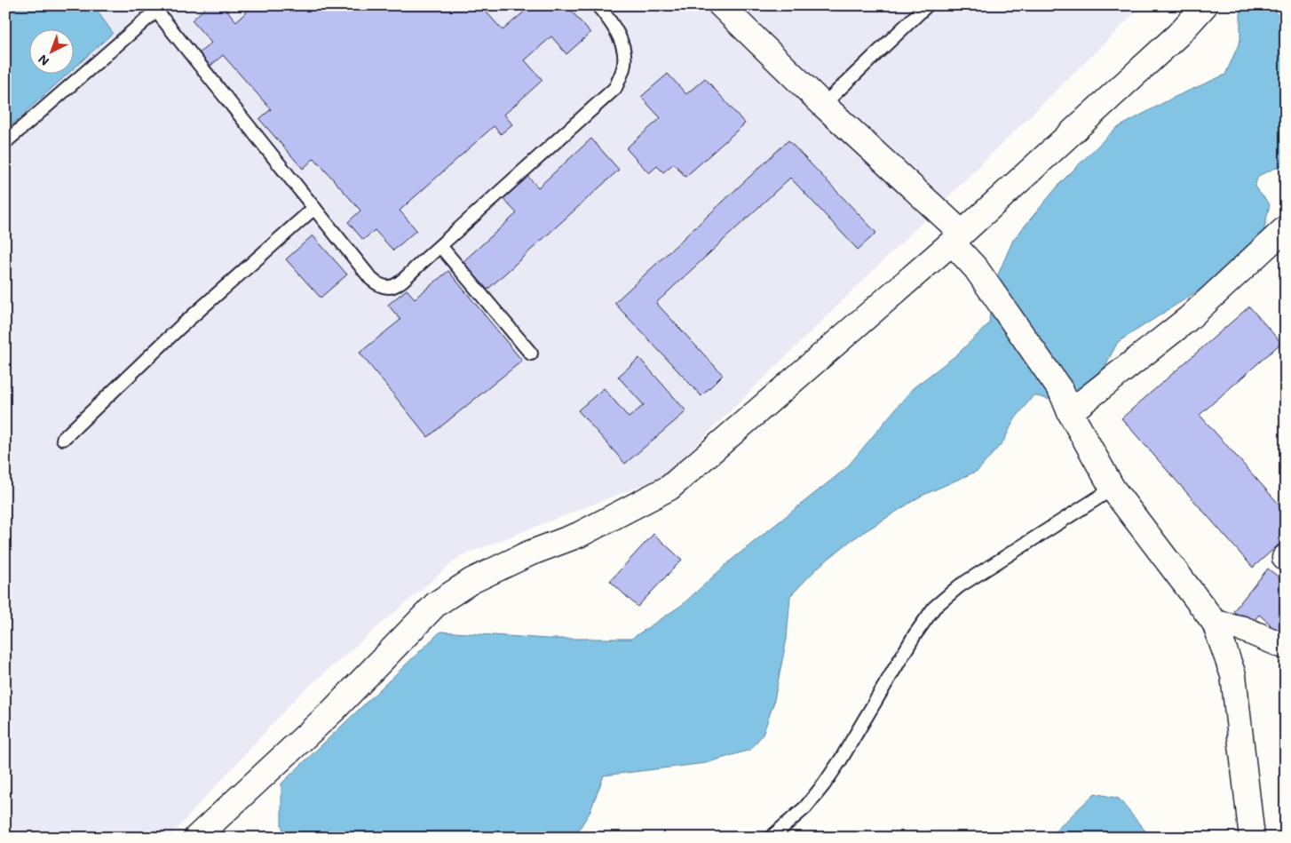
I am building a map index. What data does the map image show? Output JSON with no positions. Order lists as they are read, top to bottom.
{
  "north": "bottom left"
}
